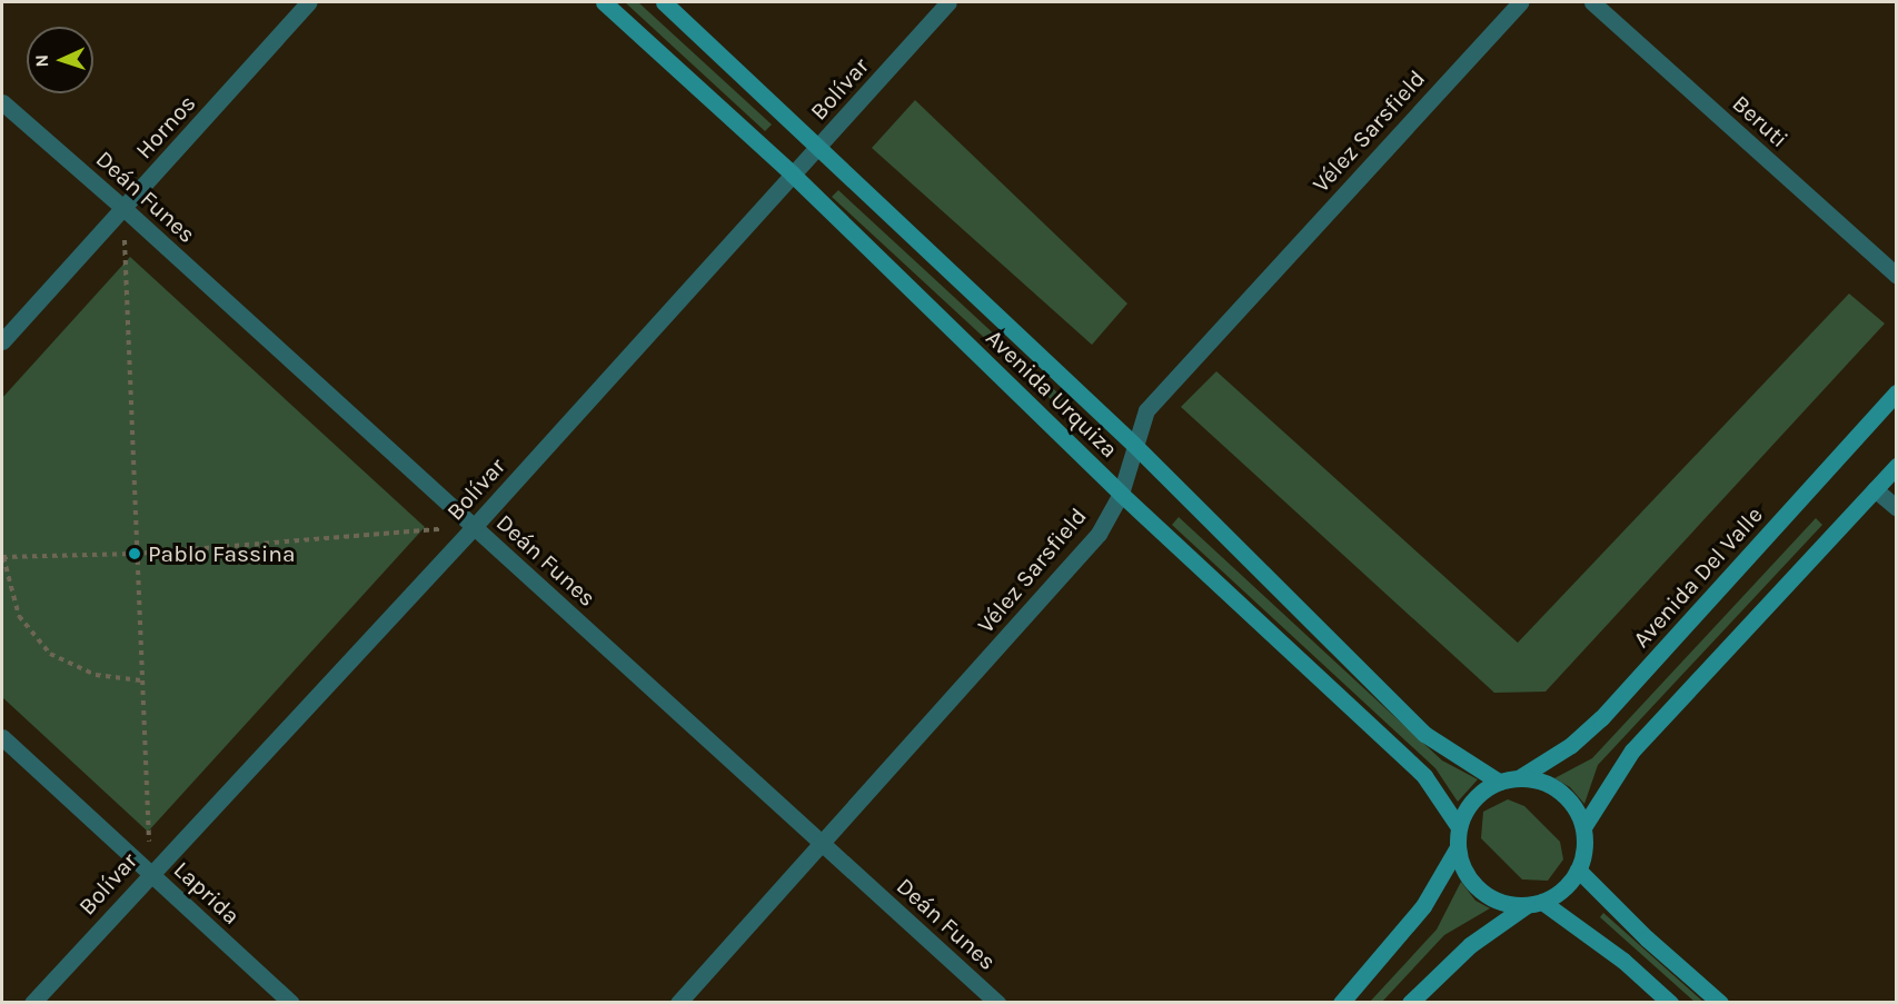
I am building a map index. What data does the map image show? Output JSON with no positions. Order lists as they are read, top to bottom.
{
  "streets": {
    "main road": ["Avenida Urquiza", "Avenida Del Valle"],
    "street": [
      "Bolívar",
      "Beruti",
      "Hornos",
      "Vélez Sarsfield",
      "Deán Funes",
      "Laprida"
    ]
  },
  "crossings": [
    ["Bolívar", "Deán Funes"],
    ["Bolívar", "Avenida Urquiza"],
    ["Bolívar", "Laprida"],
    ["Hornos", "Deán Funes"],
    ["Vélez Sarsfield", "Deán Funes"],
    ["Vélez Sarsfield", "Avenida Urquiza"],
    ["Avenida Urquiza", "Avenida Del Valle"]
  ],
  "places": ["Pablo Fassina"],
  "north": "left"
}
